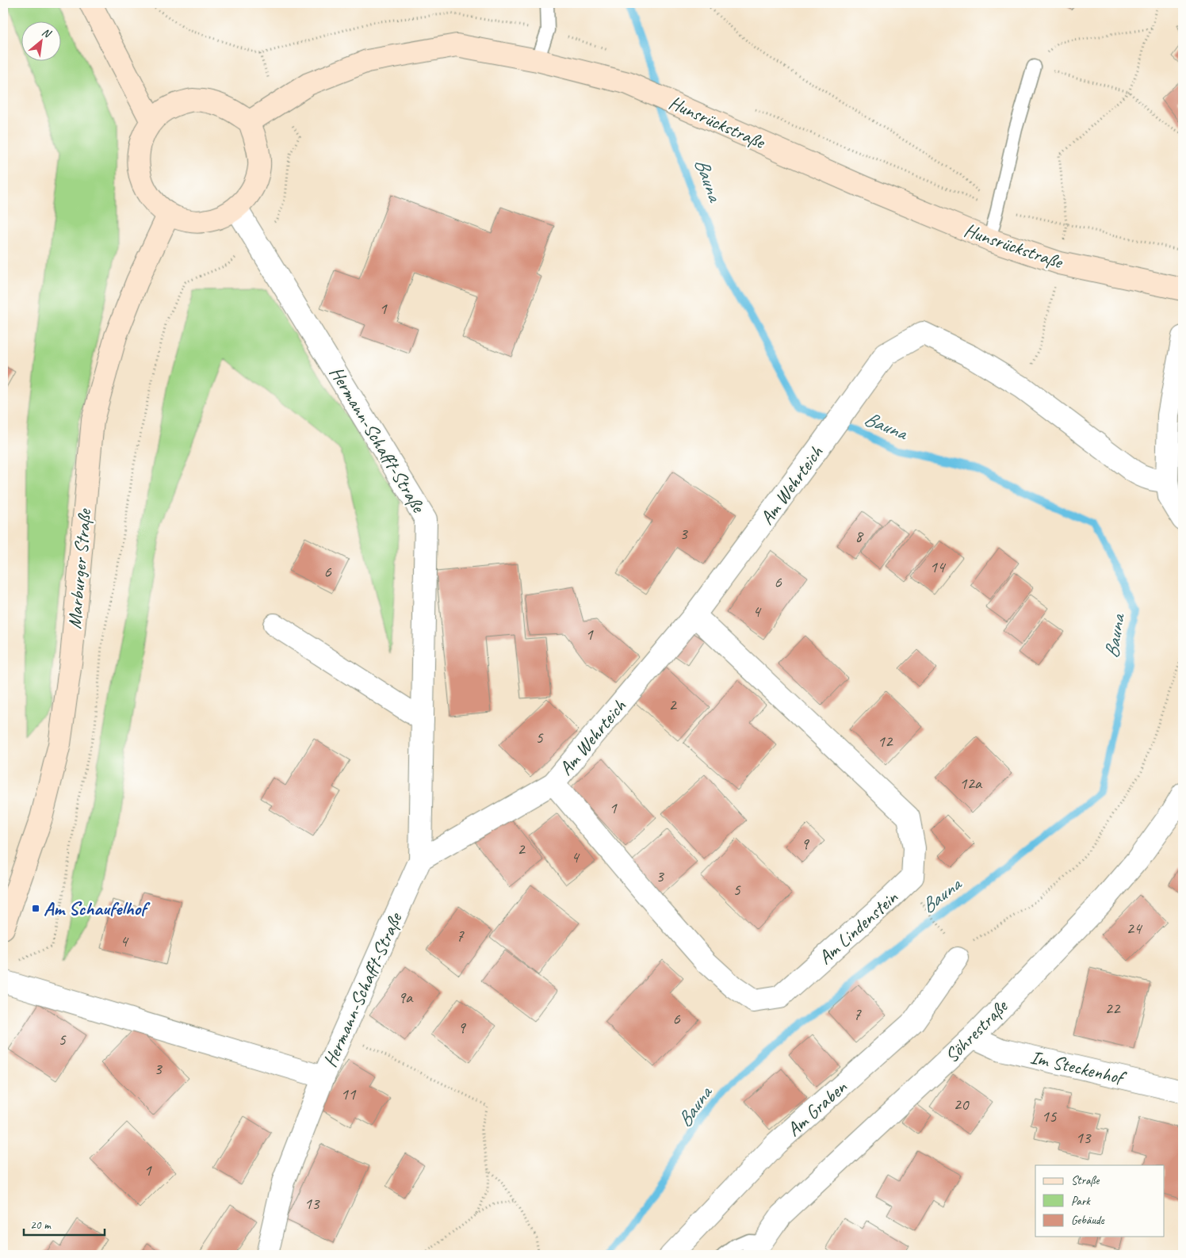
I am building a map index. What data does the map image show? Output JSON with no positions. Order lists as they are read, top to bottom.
{
  "streets": {
    "street": [
      "Hunsrückstraße",
      "Hermann-Schafft-Straße",
      "Am Wehrteich",
      "Marburger Straße",
      "Am Lindenstein",
      "Söhrestraße",
      "Im Steckenhof",
      "Am Graben"
    ]
  },
  "crossings": [
    ["Hunsrückstraße", "Hermann-Schafft-Straße"],
    ["Hunsrückstraße", "Marburger Straße"],
    ["Hermann-Schafft-Straße", "Am Wehrteich"],
    ["Hermann-Schafft-Straße", "Marburger Straße"],
    ["Am Wehrteich", "Am Lindenstein"],
    ["Söhrestraße", "Im Steckenhof"]
  ],
  "water": ["Bauna"],
  "places": {
    "transit": ["Am Schaufelhof"]
  },
  "house_numbers": [
    "1",
    "3",
    "8",
    "14",
    "6",
    "6",
    "4",
    "1",
    "2",
    "5",
    "12",
    "12a",
    "1",
    "9",
    "2",
    "4",
    "3",
    "5",
    "24",
    "7",
    "4",
    "9a",
    "22",
    "7",
    "6",
    "9",
    "5",
    "3",
    "11",
    "20",
    "15",
    "13",
    "1",
    "13"
  ],
  "legend": ["Straße", "Park", "Gebäude"],
  "scale_bar": "20 m",
  "north": "top right"
}
